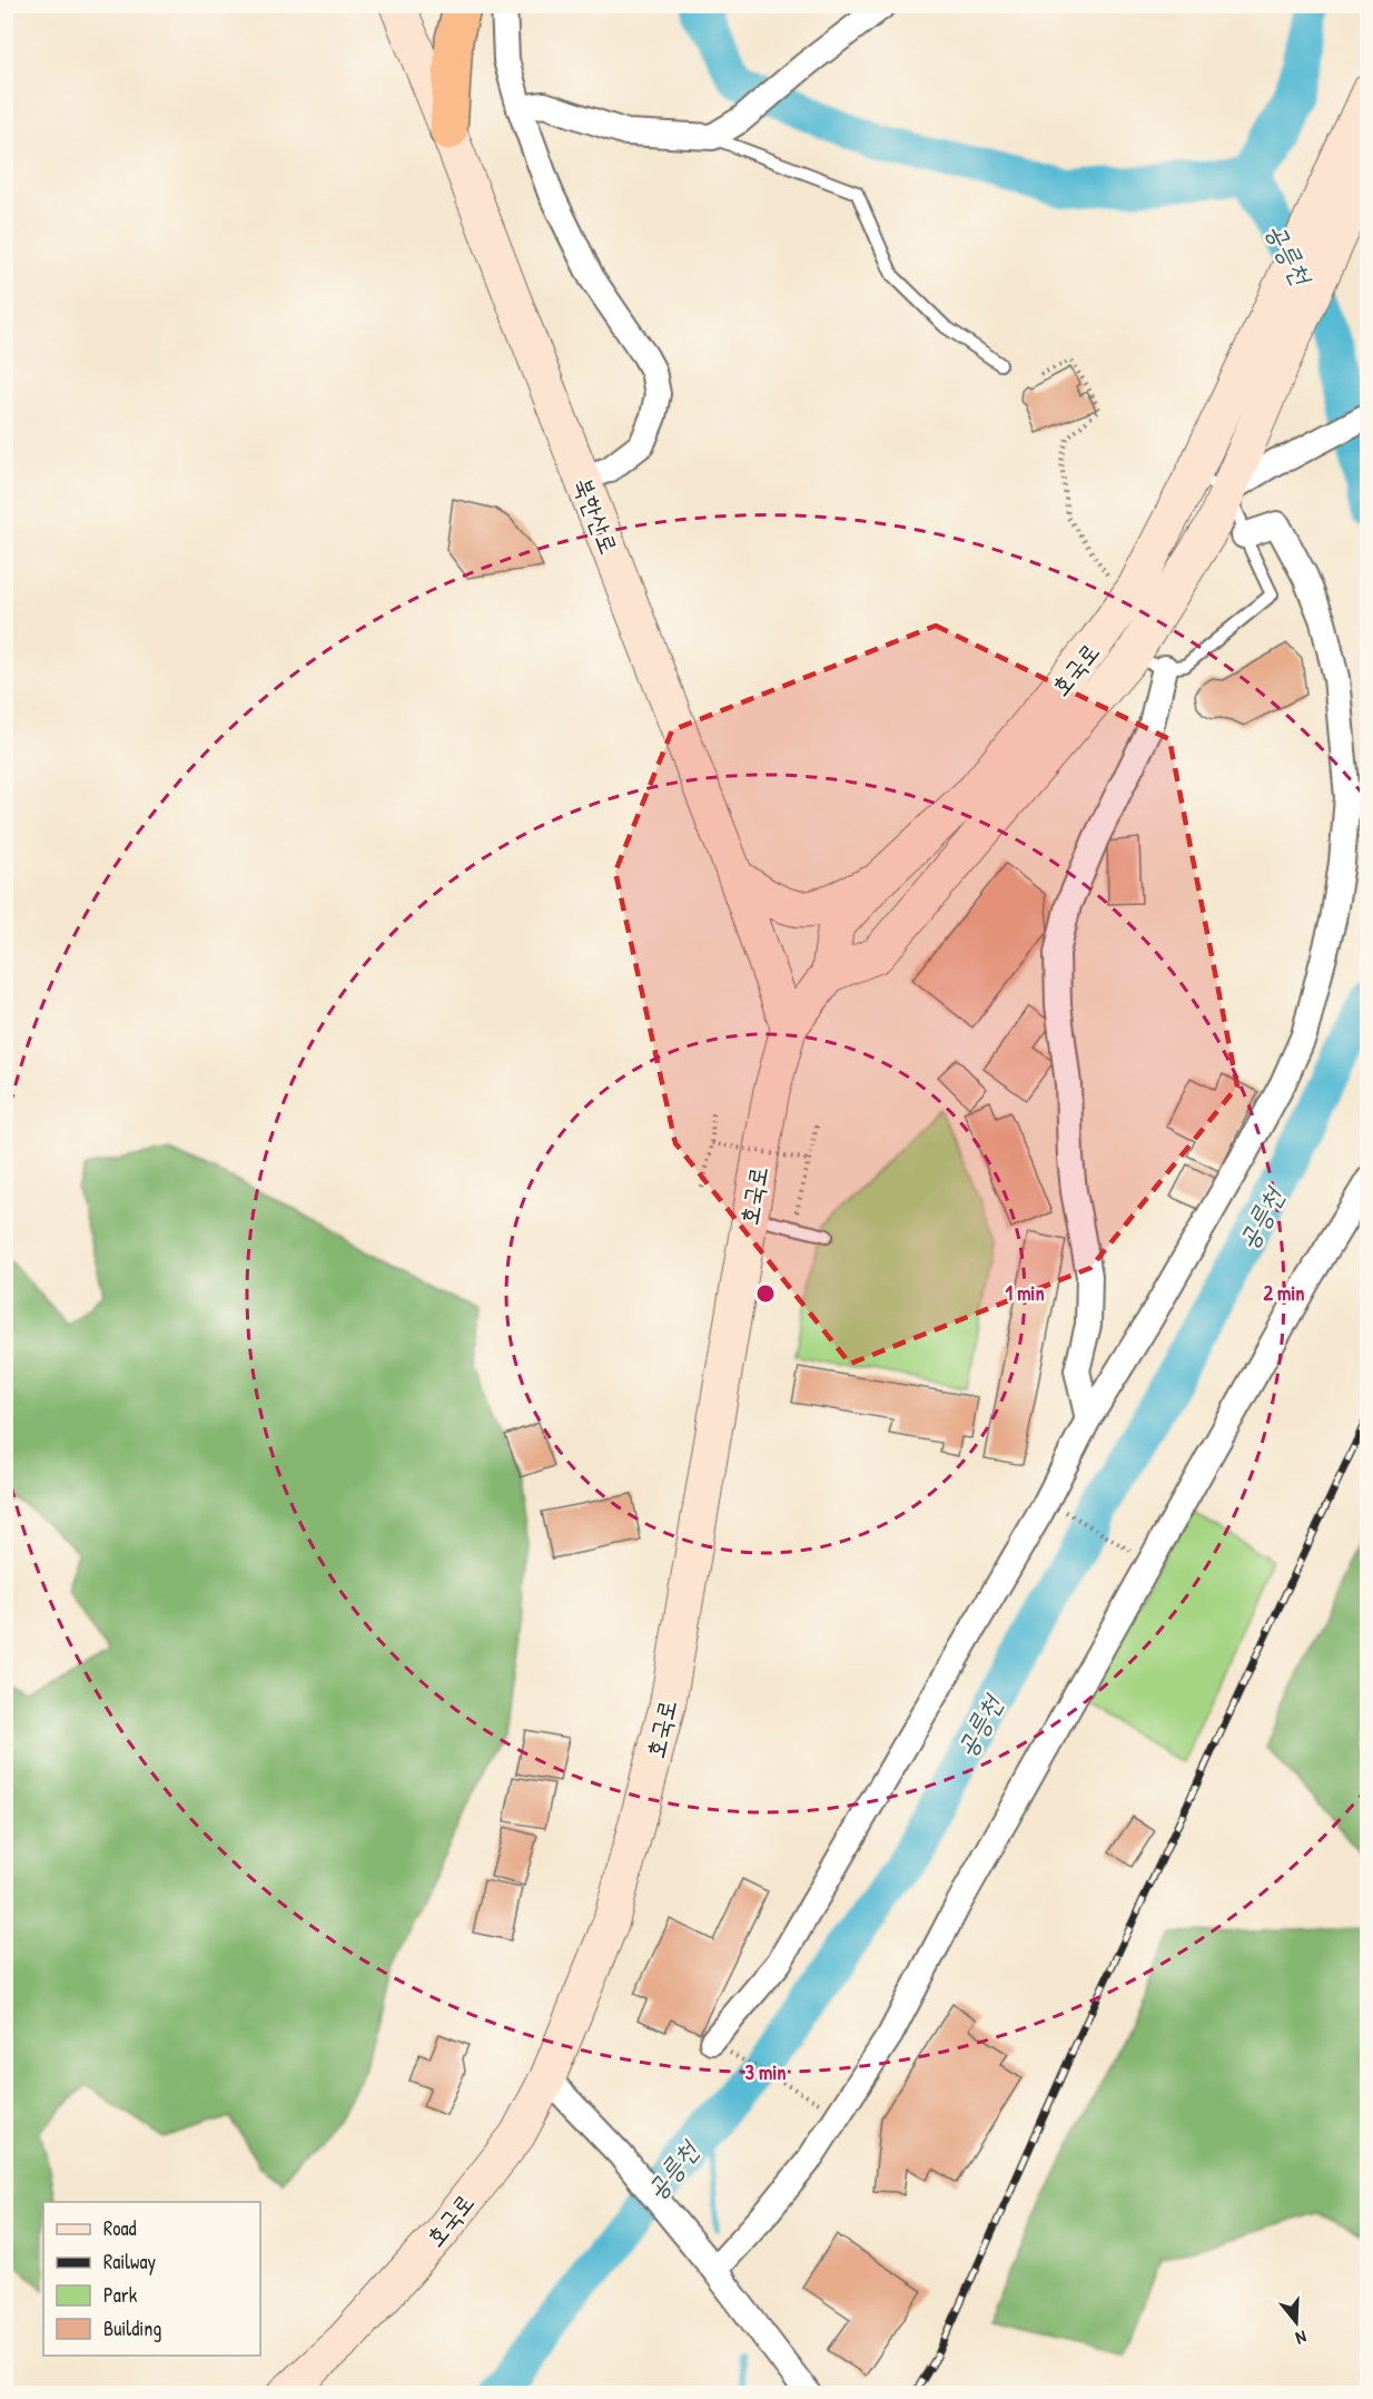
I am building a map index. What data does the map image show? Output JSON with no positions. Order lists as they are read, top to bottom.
{
  "streets": {
    "street": ["북한산로", "호국로"]
  },
  "crossings": [
    ["북한산로", "호국로"]
  ],
  "water": ["공릉천"],
  "legend": [
    "Road",
    "Railway",
    "Park",
    "Building"
  ],
  "north": "bottom",
  "rings": ["1 min", "2 min", "3 min"]
}
